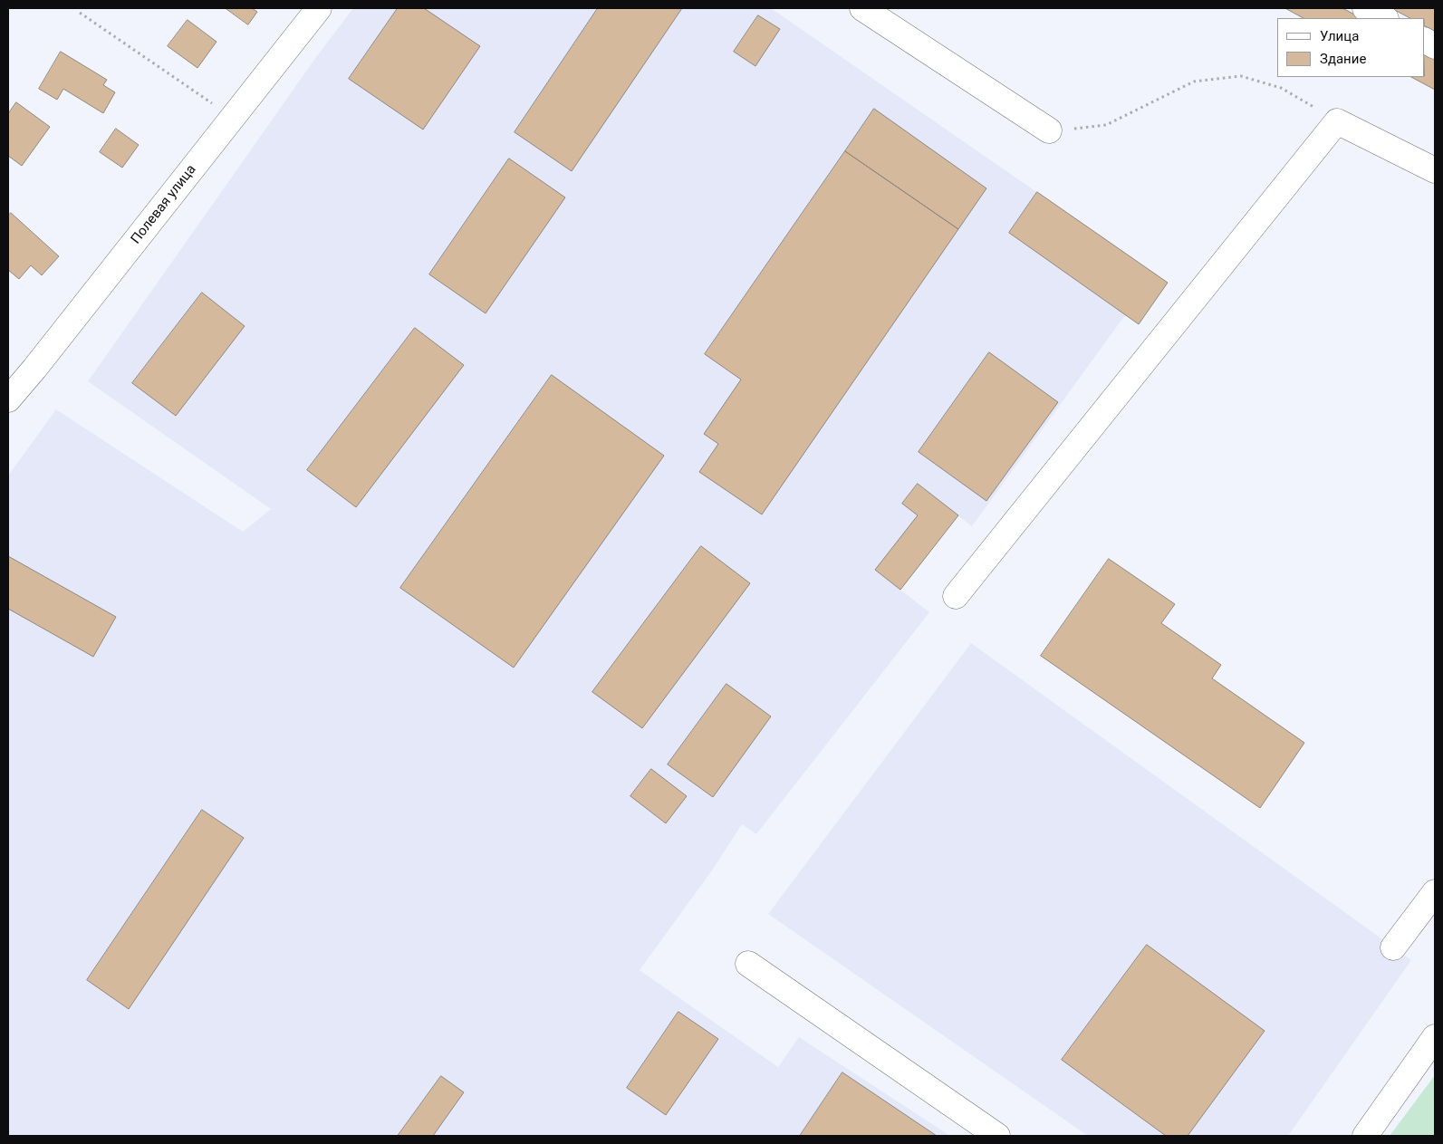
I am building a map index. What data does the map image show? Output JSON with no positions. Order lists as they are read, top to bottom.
{
  "streets": {
    "street": ["Полевая улица"]
  },
  "legend": ["Улица", "Здание"]
}
